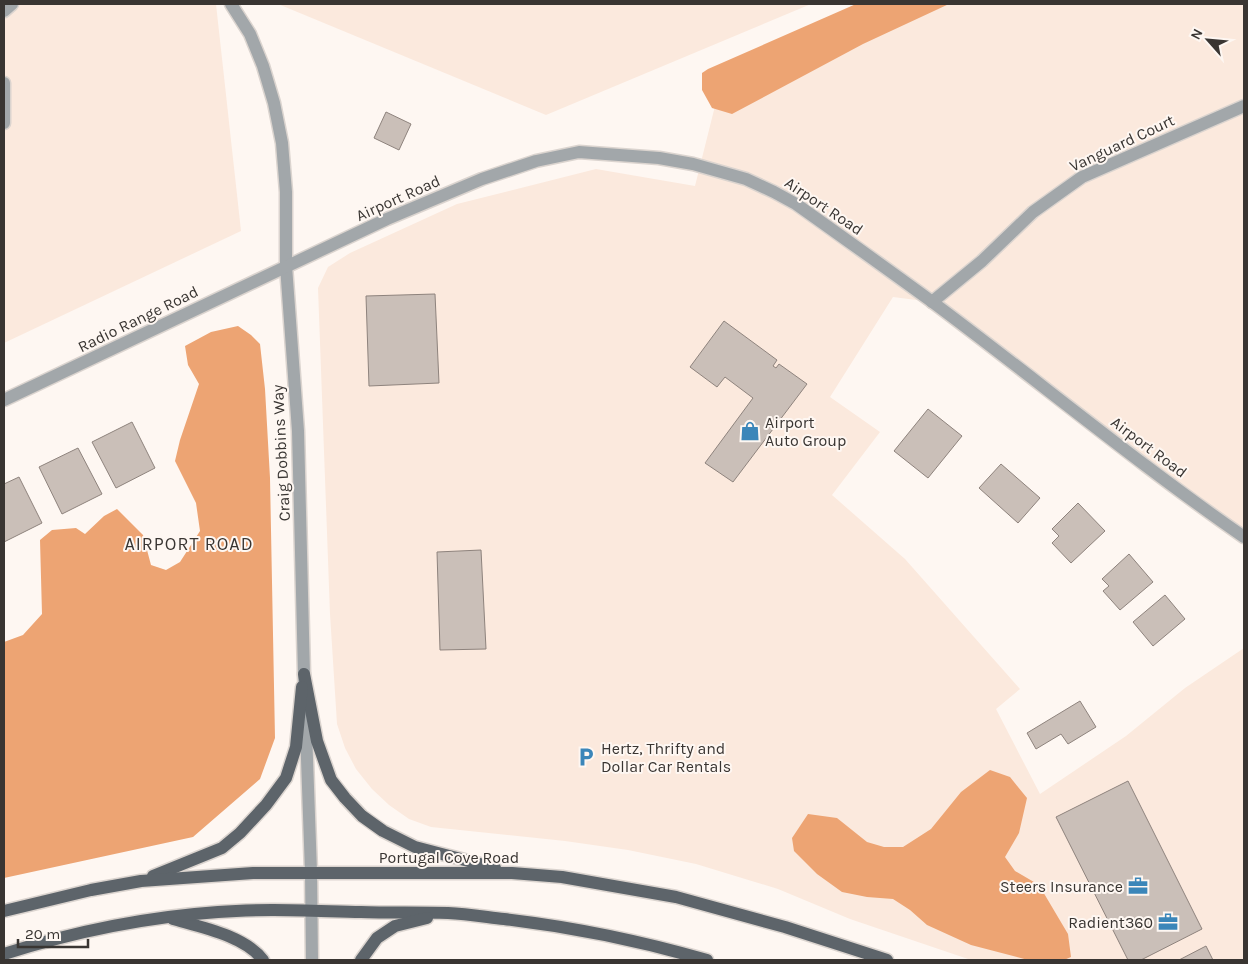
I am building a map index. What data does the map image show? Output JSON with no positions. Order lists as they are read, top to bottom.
{
  "streets": {
    "main road": ["Portugal Cove Road"],
    "street": [
      "Vanguard Court",
      "Airport Road",
      "Radio Range Road",
      "Craig Dobbins Way"
    ]
  },
  "crossings": [
    ["Vanguard Court", "Airport Road"],
    ["Airport Road", "Radio Range Road"],
    ["Airport Road", "Craig Dobbins Way"],
    ["Radio Range Road", "Craig Dobbins Way"],
    ["Craig Dobbins Way", "Portugal Cove Road"]
  ],
  "districts": ["AIRPORT ROAD"],
  "places": {
    "shop": ["Airport Auto Group"],
    "parking": ["Hertz, Thrifty and Dollar Car Rentals"],
    "office": ["Steers Insurance", "Radient360"]
  },
  "scale_bar": "20 m",
  "north": "top left"
}
